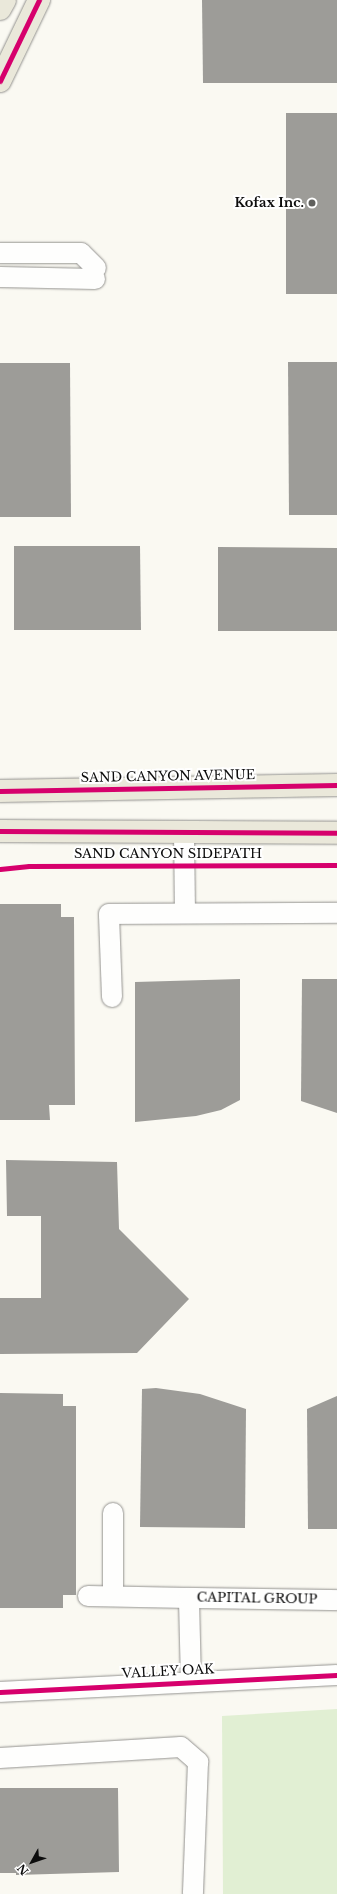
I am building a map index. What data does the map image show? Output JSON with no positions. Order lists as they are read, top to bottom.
{
  "streets": {
    "main road": ["SAND CANYON AVENUE"],
    "street": ["CAPITAL GROUP", "VALLEY OAK"],
    "cycle path": ["SAND CANYON SIDEPATH"]
  },
  "crossings": [
    ["CAPITAL GROUP", "VALLEY OAK"]
  ],
  "places": ["Kofax Inc."],
  "north": "bottom left"
}
